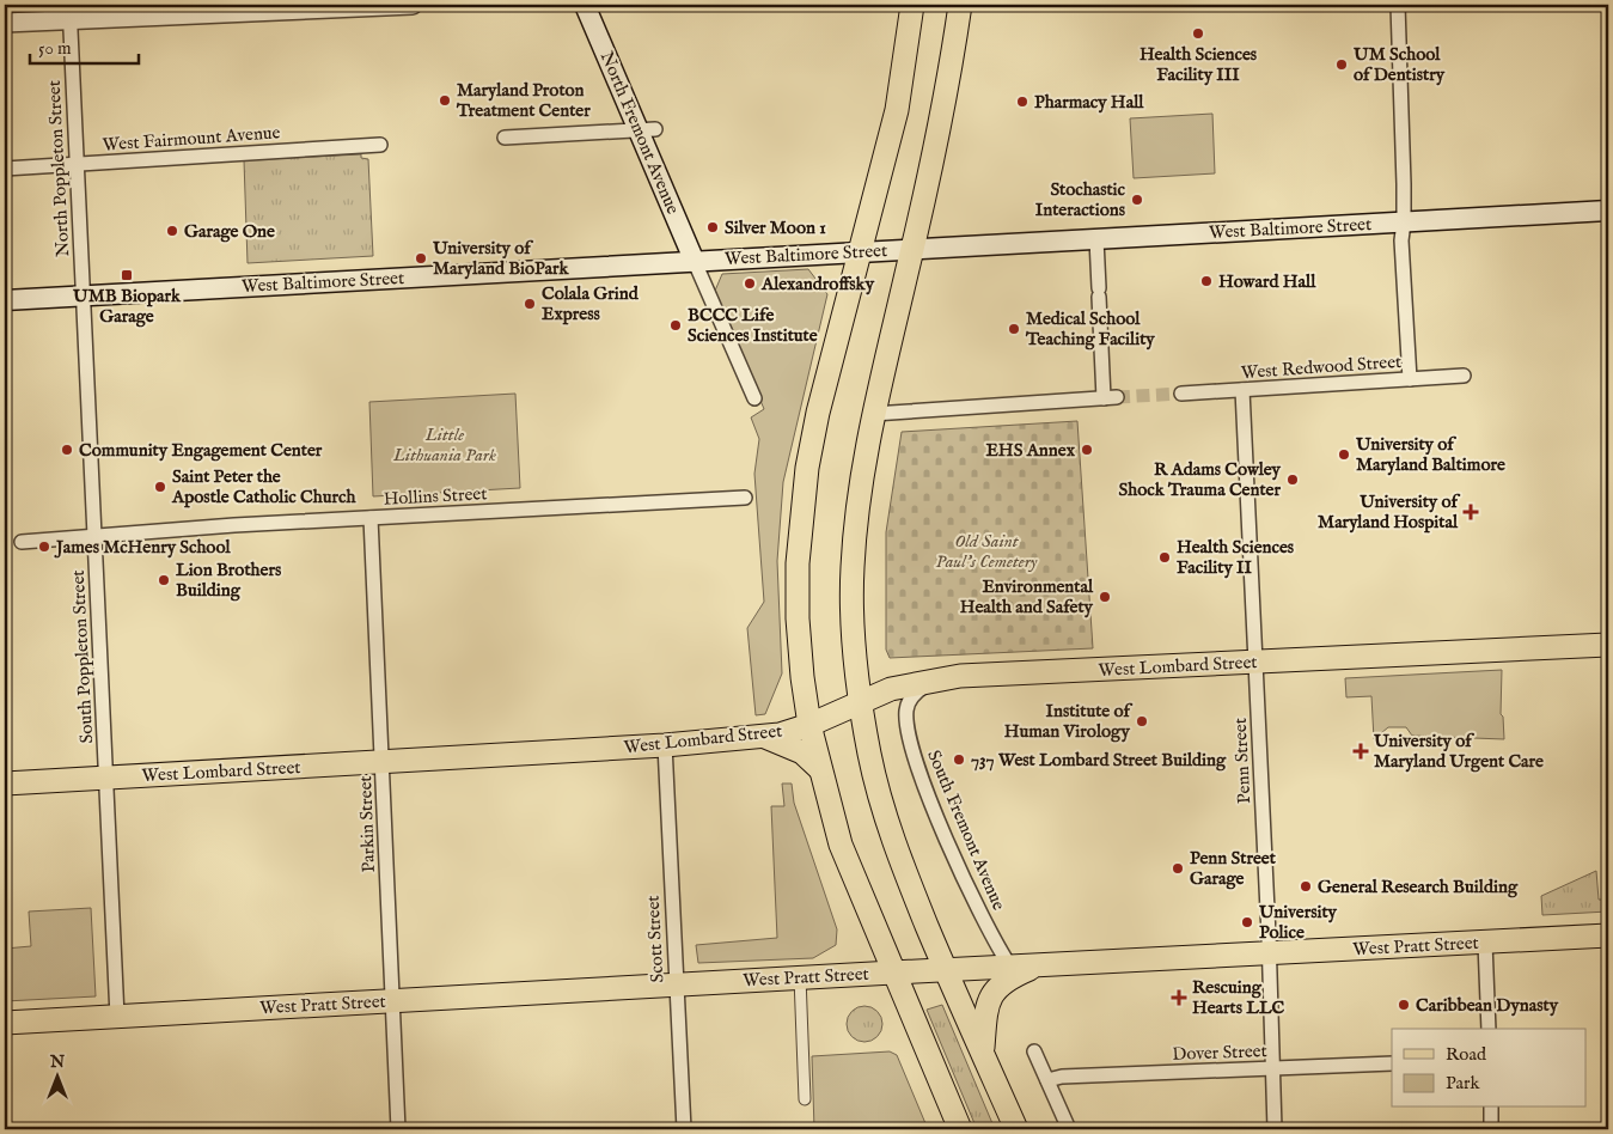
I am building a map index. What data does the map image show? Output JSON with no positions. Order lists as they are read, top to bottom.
{
  "streets": {
    "main road": [
      "North Fremont Avenue",
      "West Baltimore Street",
      "West Lombard Street",
      "West Pratt Street"
    ],
    "street": [
      "West Fairmount Avenue",
      "North Poppleton Street",
      "West Redwood Street",
      "Hollins Street",
      "South Poppleton Street",
      "Penn Street",
      "Parkin Street",
      "South Fremont Avenue",
      "Scott Street",
      "Dover Street"
    ]
  },
  "crossings": [
    ["North Fremont Avenue", "West Baltimore Street"],
    ["West Fairmount Avenue", "North Poppleton Street"],
    ["North Poppleton Street", "West Baltimore Street"],
    ["North Poppleton Street", "South Poppleton Street"],
    ["West Baltimore Street", "South Poppleton Street"],
    ["West Redwood Street", "Penn Street"],
    ["Hollins Street", "South Poppleton Street"],
    ["Hollins Street", "Parkin Street"],
    ["South Poppleton Street", "West Lombard Street"],
    ["South Poppleton Street", "West Pratt Street"],
    ["West Lombard Street", "Penn Street"],
    ["West Lombard Street", "Parkin Street"],
    ["West Lombard Street", "South Fremont Avenue"],
    ["West Lombard Street", "Scott Street"],
    ["Penn Street", "West Pratt Street"],
    ["Penn Street", "Dover Street"],
    ["Parkin Street", "West Pratt Street"],
    ["South Fremont Avenue", "West Pratt Street"],
    ["Scott Street", "West Pratt Street"]
  ],
  "parks": ["Little Lithuania Park", "Old Saint Paul's Cemetery"],
  "places": {
    "other": [
      "Health Sciences Facility III",
      "UM School of Dentistry",
      "Maryland Proton Treatment Center",
      "Pharmacy Hall",
      "Stochastic Interactions",
      "Silver Moon 1",
      "Garage One",
      "University of Maryland BioPark",
      "Howard Hall",
      "Alexandroffsky",
      "Colala Grind Express",
      "BCCC Life Sciences Institute",
      "Medical School Teaching Facility",
      "Community Engagement Center",
      "EHS Annex",
      "University of Maryland Baltimore",
      "R Adams Cowley Shock Trauma Center",
      "Saint Peter the Apostle Catholic Church",
      "James McHenry School",
      "Health Sciences Facility II",
      "Lion Brothers Building",
      "Environmental Health and Safety",
      "Institute of Human Virology",
      "737 West Lombard Street Building",
      "Penn Street Garage",
      "General Research Building",
      "University Police",
      "Caribbean Dynasty"
    ],
    "transit": ["UMB Biopark Garage"],
    "health": ["University of Maryland Hospital", "University of Maryland Urgent Care", "Rescuing Hearts LLC"]
  },
  "legend": ["Road", "Park"],
  "scale_bar": "50 m",
  "north": "top"
}
